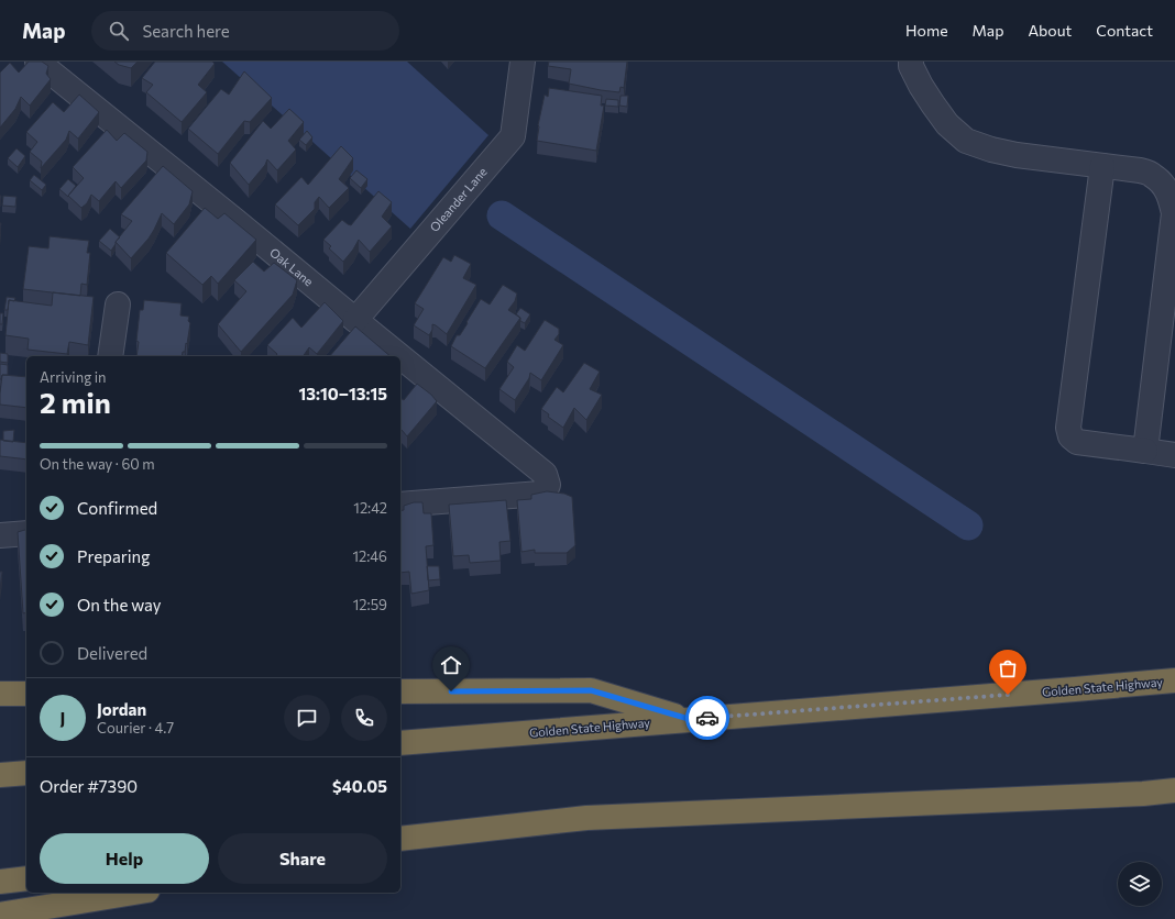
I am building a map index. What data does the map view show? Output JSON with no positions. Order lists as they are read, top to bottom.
{
  "streets": {
    "highway": ["Golden State Highway"],
    "lane": ["Oleander Lane", "Oak Lane"]
  },
  "crossings": [
    ["Oleander Lane", "Oak Lane"]
  ],
  "page": {
    "header": "Map",
    "search": "Search here",
    "nav": [
      "Home",
      "Map",
      "About",
      "Contact"
    ],
    "heading": ["2 min", "Arriving in", "13:10–13:15"],
    "panel": [
      "Jordan",
      "Courier · 4.7",
      "Order #7390",
      "$40.05"
    ],
    "bar": "On the way · 60 m",
    "list": [
      ["Confirmed", "12:42"],
      ["Preparing", "12:46"],
      ["On the way", "12:59"],
      "Delivered"
    ],
    "round": "J",
    "buttons": ["Help", "Share"]
  }
}
